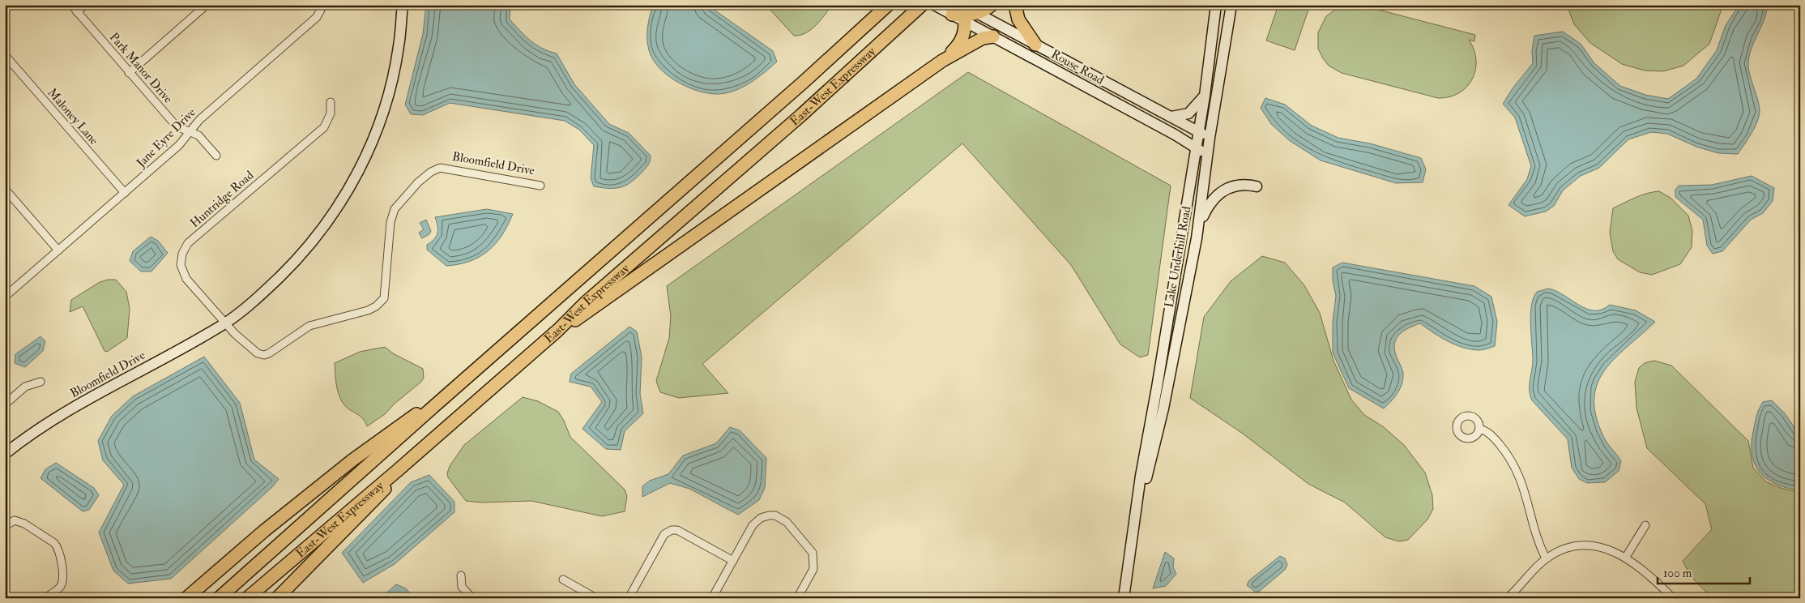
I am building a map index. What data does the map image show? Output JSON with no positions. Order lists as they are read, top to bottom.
{
  "streets": {
    "highway": ["East-West Expressway"],
    "street": [
      "Rouse Road",
      "Park Manor Drive",
      "Maloney Lane",
      "Jane Eyre Drive",
      "Bloomfield Drive",
      "Huntridge Road",
      "Lake Underhill Road"
    ]
  },
  "crossings": [
    ["Rouse Road", "Lake Underhill Road"],
    ["Park Manor Drive", "Jane Eyre Drive"],
    ["Maloney Lane", "Jane Eyre Drive"],
    ["Bloomfield Drive", "Huntridge Road"]
  ],
  "scale_bar": "100 m"
}
